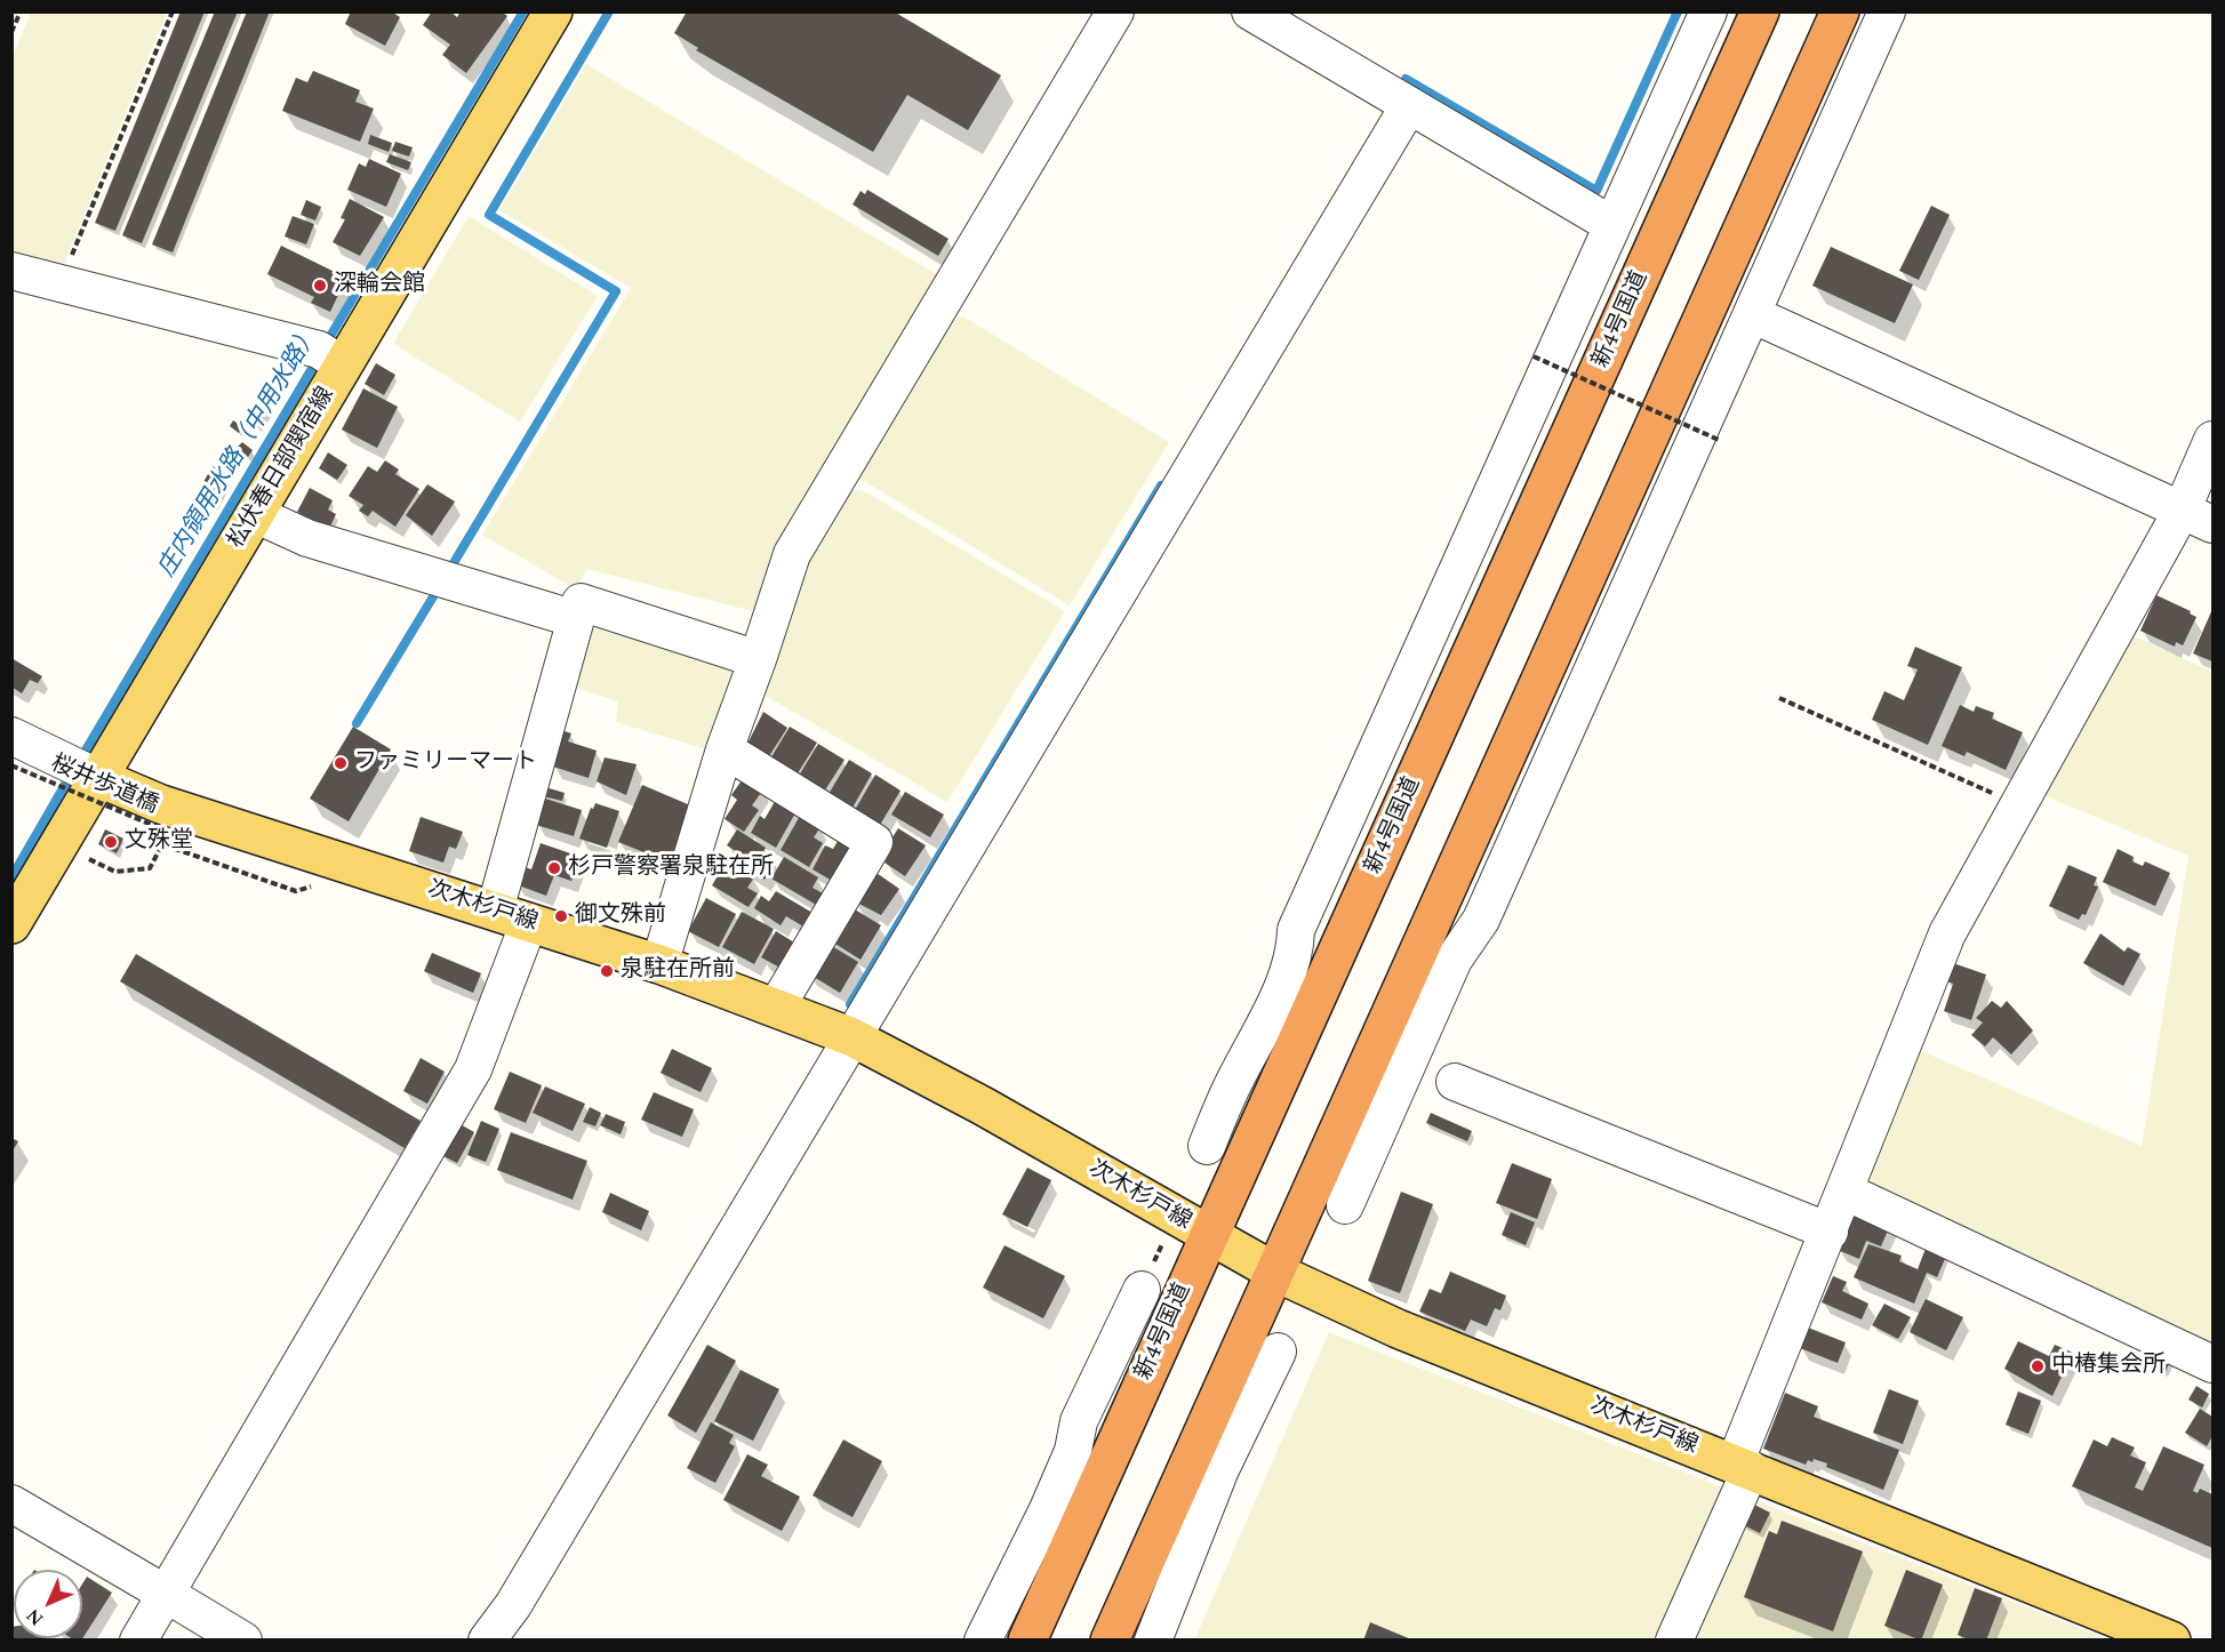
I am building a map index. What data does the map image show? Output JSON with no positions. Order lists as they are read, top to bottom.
{
  "streets": {
    "highway": ["新4号国道"],
    "main road": ["松伏春日部関宿線", "次木杉戸線"],
    "path": ["桜井歩道橋"]
  },
  "crossings": [
    ["新4号国道", "次木杉戸線"],
    ["松伏春日部関宿線", "次木杉戸線"]
  ],
  "water": ["庄内領用水路（中用水路）"],
  "places": [
    "深輪会館",
    "ファミリーマート",
    "文殊堂",
    "杉戸警察署泉駐在所",
    "御文殊前",
    "泉駐在所前",
    "中椿集会所"
  ],
  "north": "bottom left"
}
